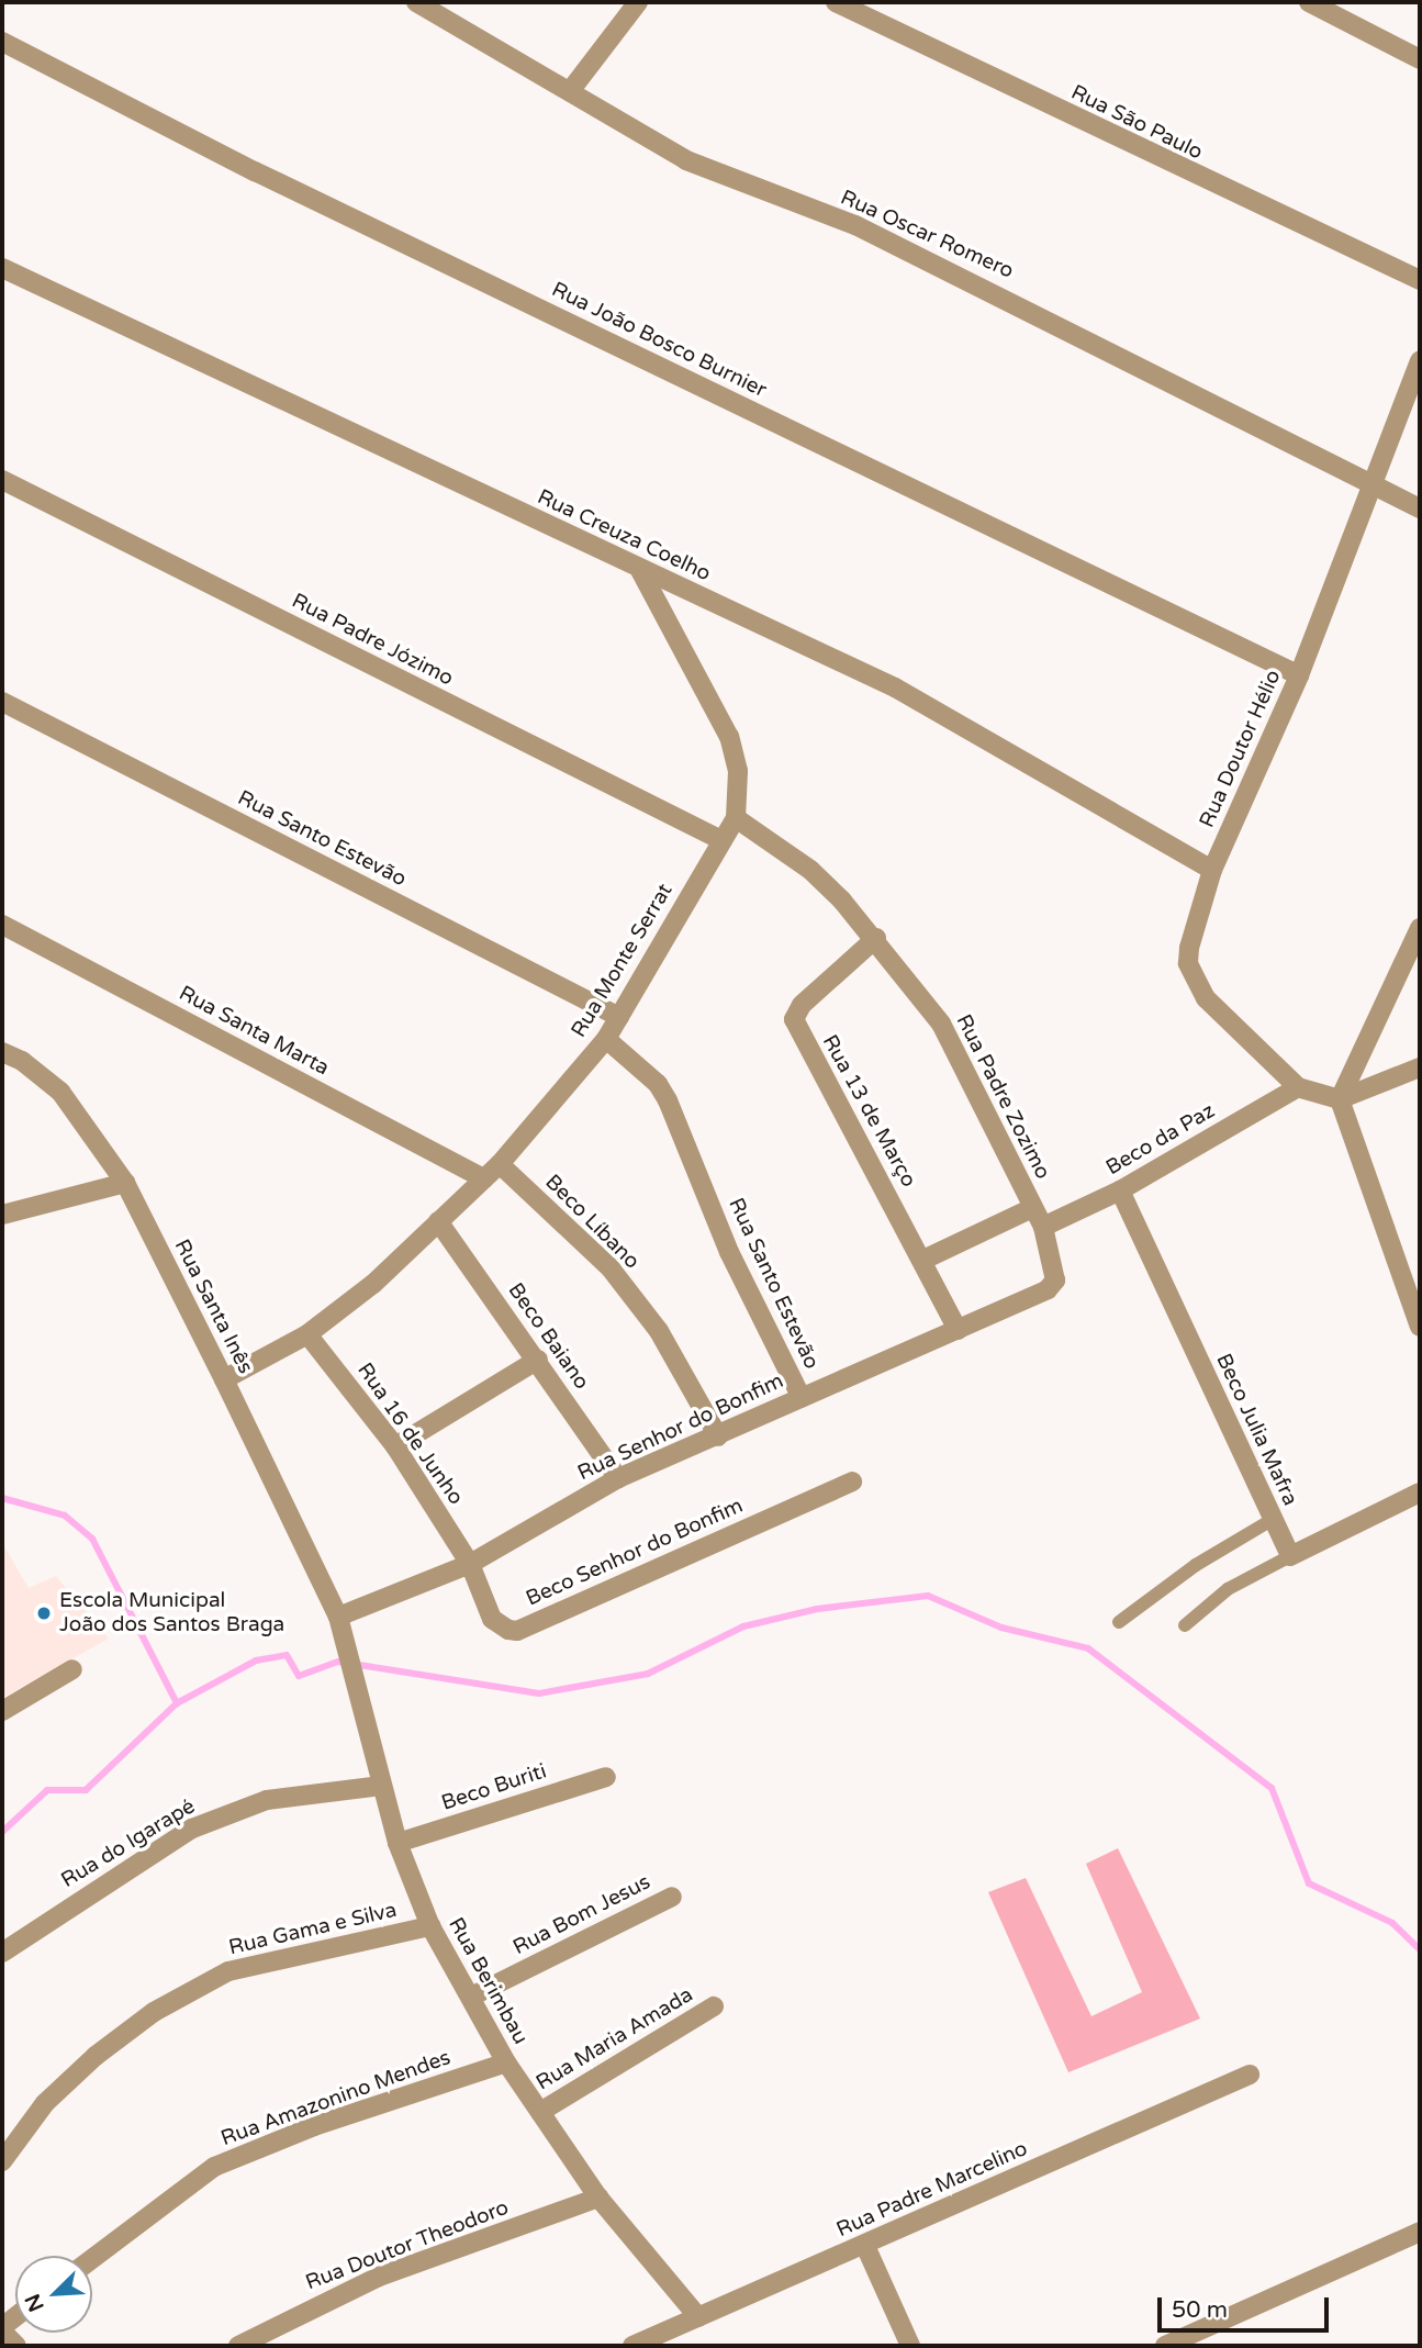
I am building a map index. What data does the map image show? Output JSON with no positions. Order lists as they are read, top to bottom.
{
  "streets": {
    "street": [
      "Rua São Paulo",
      "Rua Oscar Romero",
      "Rua João Bosco Burnier",
      "Rua Creuza Coelho",
      "Rua Padre Józimo",
      "Rua Doutor Hélio",
      "Rua Santo Estevão",
      "Rua Monte Serrat",
      "Rua Santa Marta",
      "Rua Padre Zozimo",
      "Rua 13 de Março",
      "Beco da Paz",
      "Beco Líbano",
      "Rua Santa Inês",
      "Beco Baiano",
      "Rua Senhor do Bonfim",
      "Beco Julia Mafra",
      "Rua 16 de Junho",
      "Beco Senhor do Bonfim",
      "Beco Buriti",
      "Rua do Igarapé",
      "Rua Bom Jesus",
      "Rua Gama e Silva",
      "Rua Berimbau",
      "Rua Maria Amada",
      "Rua Amazonino Mendes",
      "Rua Padre Marcelino",
      "Rua Doutor Theodoro"
    ]
  },
  "crossings": [
    ["Rua Oscar Romero", "Rua Doutor Hélio"],
    ["Rua João Bosco Burnier", "Rua Doutor Hélio"],
    ["Rua Creuza Coelho", "Rua Doutor Hélio"],
    ["Rua Padre Józimo", "Rua Monte Serrat"],
    ["Rua Doutor Hélio", "Beco da Paz"],
    ["Rua Santo Estevão", "Rua Monte Serrat"],
    ["Rua Santo Estevão", "Rua Senhor do Bonfim"],
    ["Rua Monte Serrat", "Rua Santa Marta"],
    ["Rua Monte Serrat", "Rua Padre Zozimo"],
    ["Rua Monte Serrat", "Beco Líbano"],
    ["Rua Monte Serrat", "Rua Santa Inês"],
    ["Rua Monte Serrat", "Beco Baiano"],
    ["Rua Monte Serrat", "Rua 16 de Junho"],
    ["Rua Padre Zozimo", "Rua 13 de Março"],
    ["Rua Padre Zozimo", "Beco da Paz"],
    ["Rua Padre Zozimo", "Rua Senhor do Bonfim"],
    ["Rua 13 de Março", "Rua Senhor do Bonfim"],
    ["Beco da Paz", "Beco Julia Mafra"],
    ["Beco Líbano", "Rua Senhor do Bonfim"],
    ["Rua Santa Inês", "Rua Senhor do Bonfim"],
    ["Rua Santa Inês", "Rua Berimbau"],
    ["Beco Baiano", "Rua Senhor do Bonfim"],
    ["Rua Senhor do Bonfim", "Rua 16 de Junho"],
    ["Rua Senhor do Bonfim", "Beco Senhor do Bonfim"],
    ["Rua Senhor do Bonfim", "Rua Berimbau"],
    ["Rua 16 de Junho", "Beco Senhor do Bonfim"],
    ["Beco Buriti", "Rua Berimbau"],
    ["Rua do Igarapé", "Rua Berimbau"],
    ["Rua Bom Jesus", "Rua Berimbau"],
    ["Rua Gama e Silva", "Rua Berimbau"],
    ["Rua Berimbau", "Rua Maria Amada"],
    ["Rua Berimbau", "Rua Amazonino Mendes"],
    ["Rua Berimbau", "Rua Padre Marcelino"],
    ["Rua Berimbau", "Rua Doutor Theodoro"]
  ],
  "places": ["Escola Municipal João dos Santos Braga"],
  "scale_bar": "50 m",
  "north": "bottom left"
}
